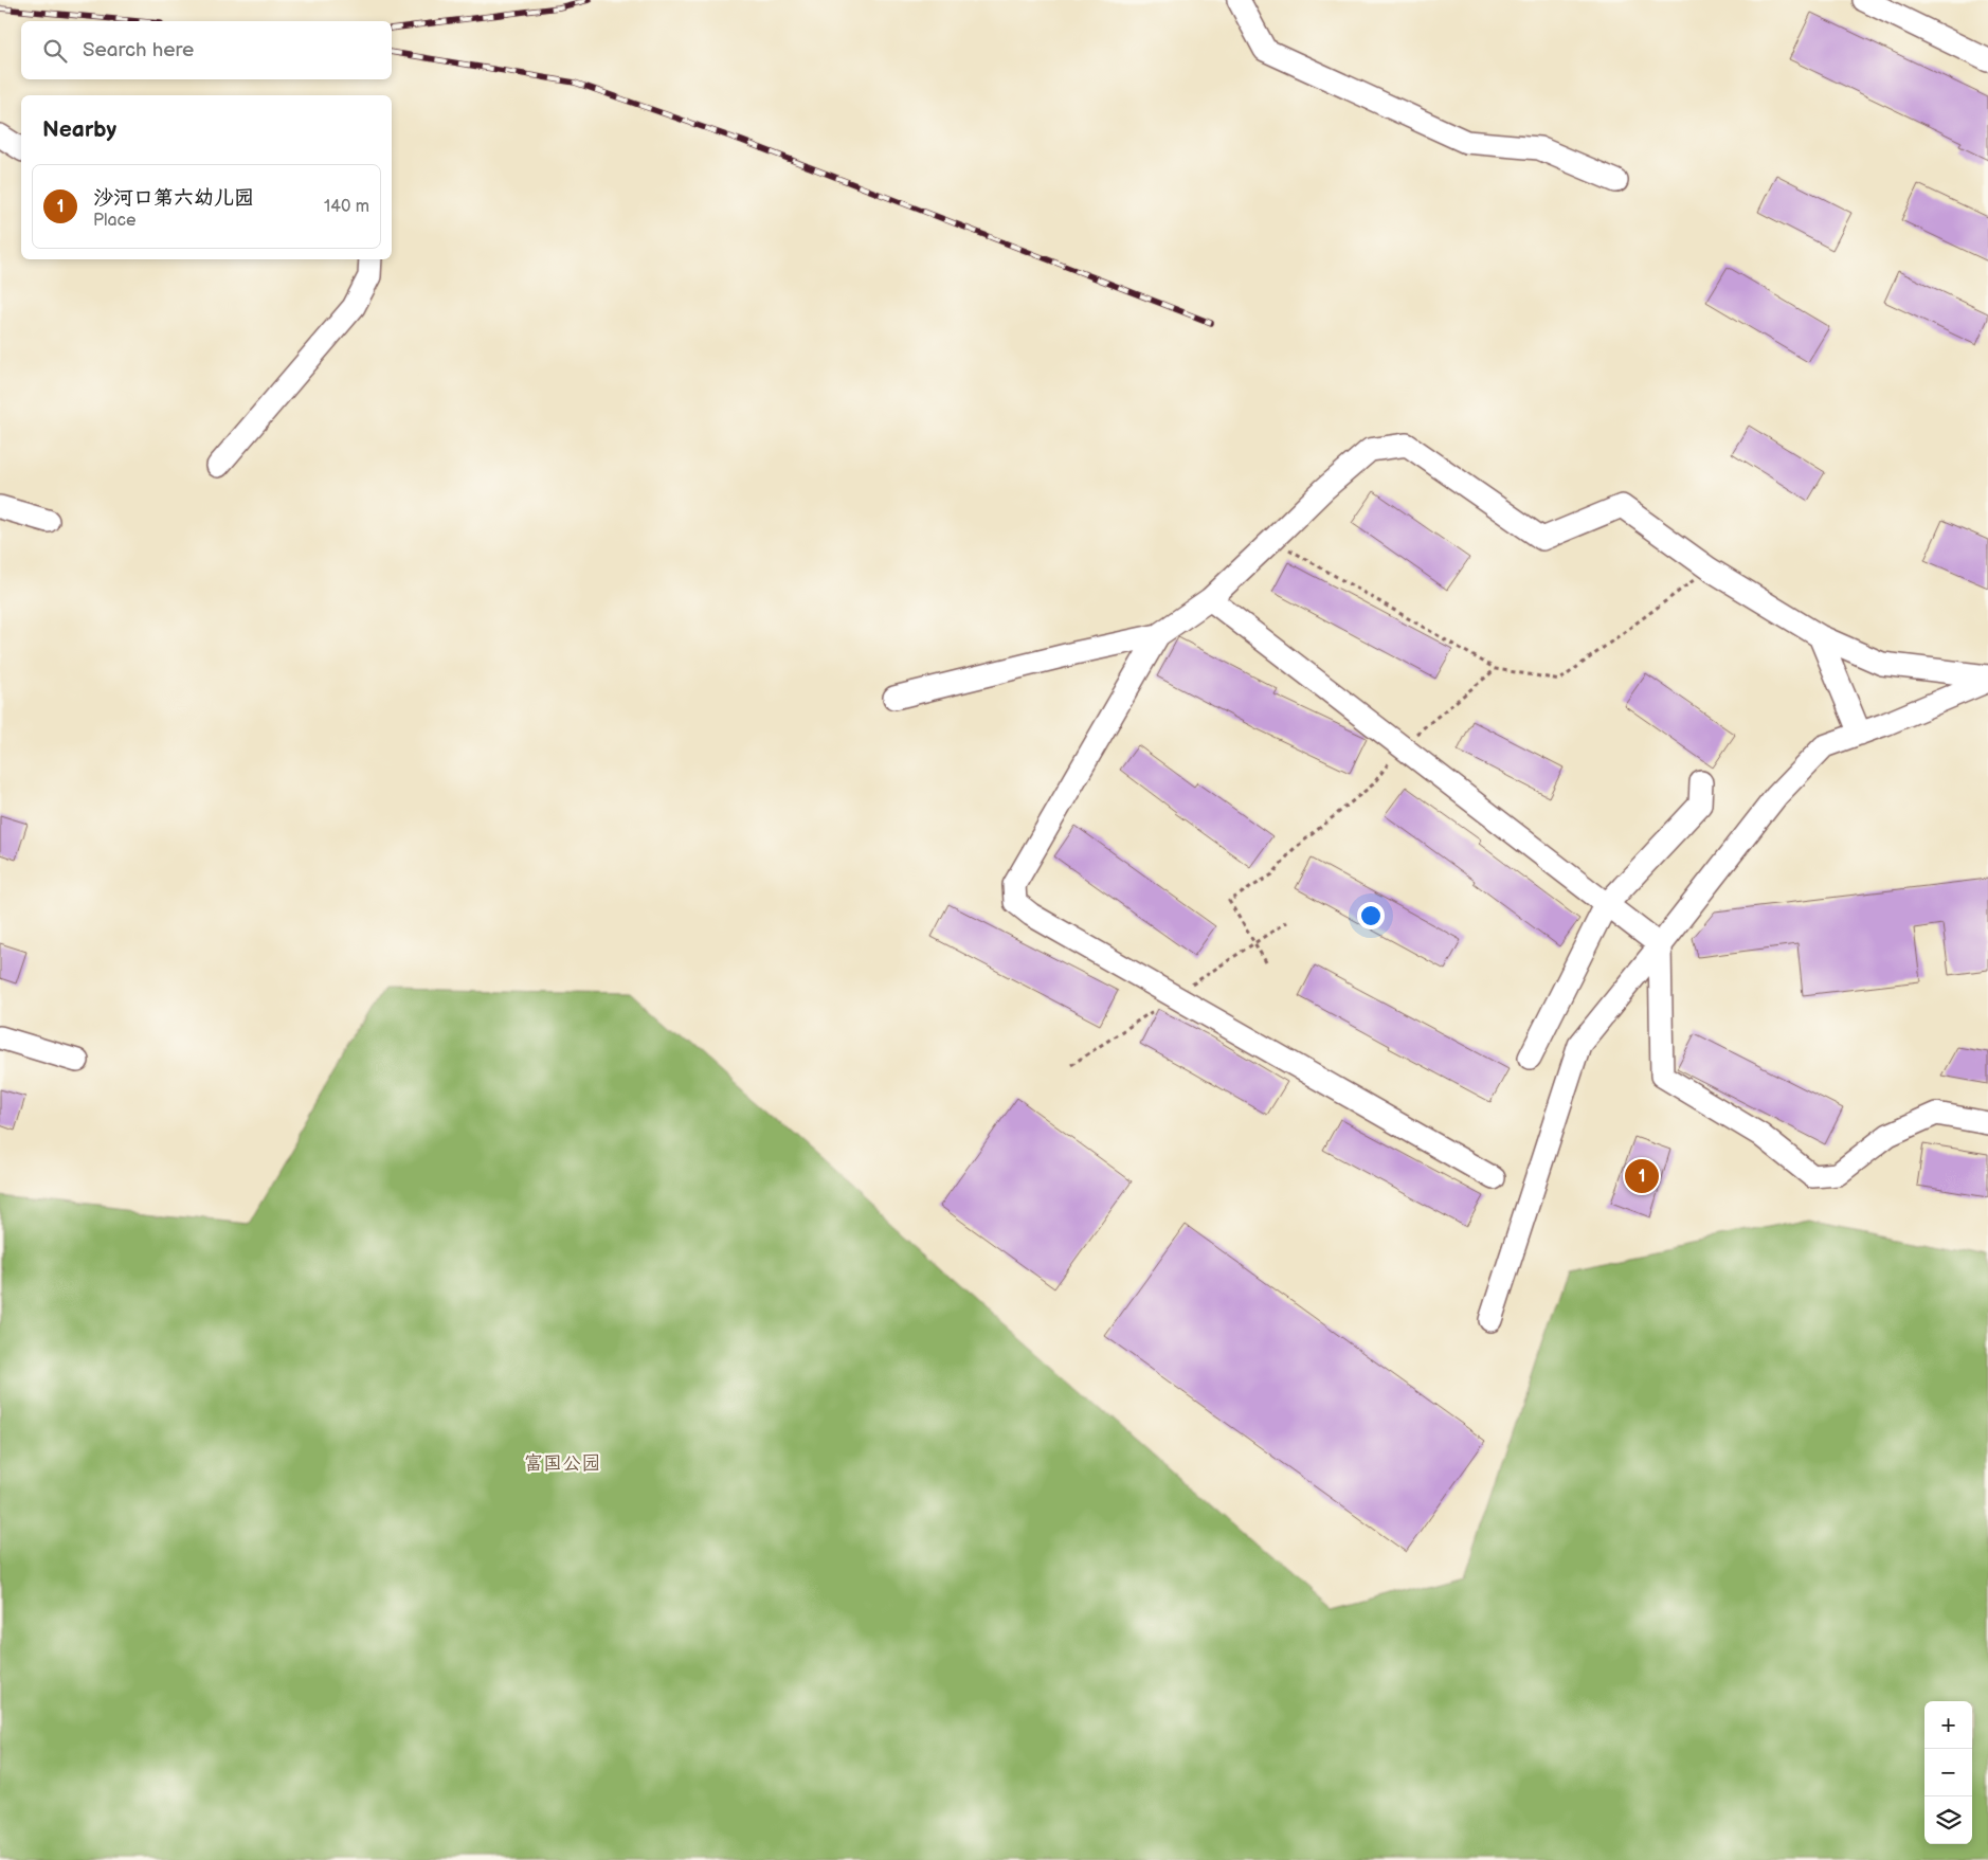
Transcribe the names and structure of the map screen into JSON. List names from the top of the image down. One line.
{"parks":["富国公园"],"page":{"search":"Search here","heading":"Nearby","list":[{"mark":"1","name":"沙河口第六幼儿园","note":"Place","value":"140 m"}],"pins":"1","map_buttons":["+","−"]}}
